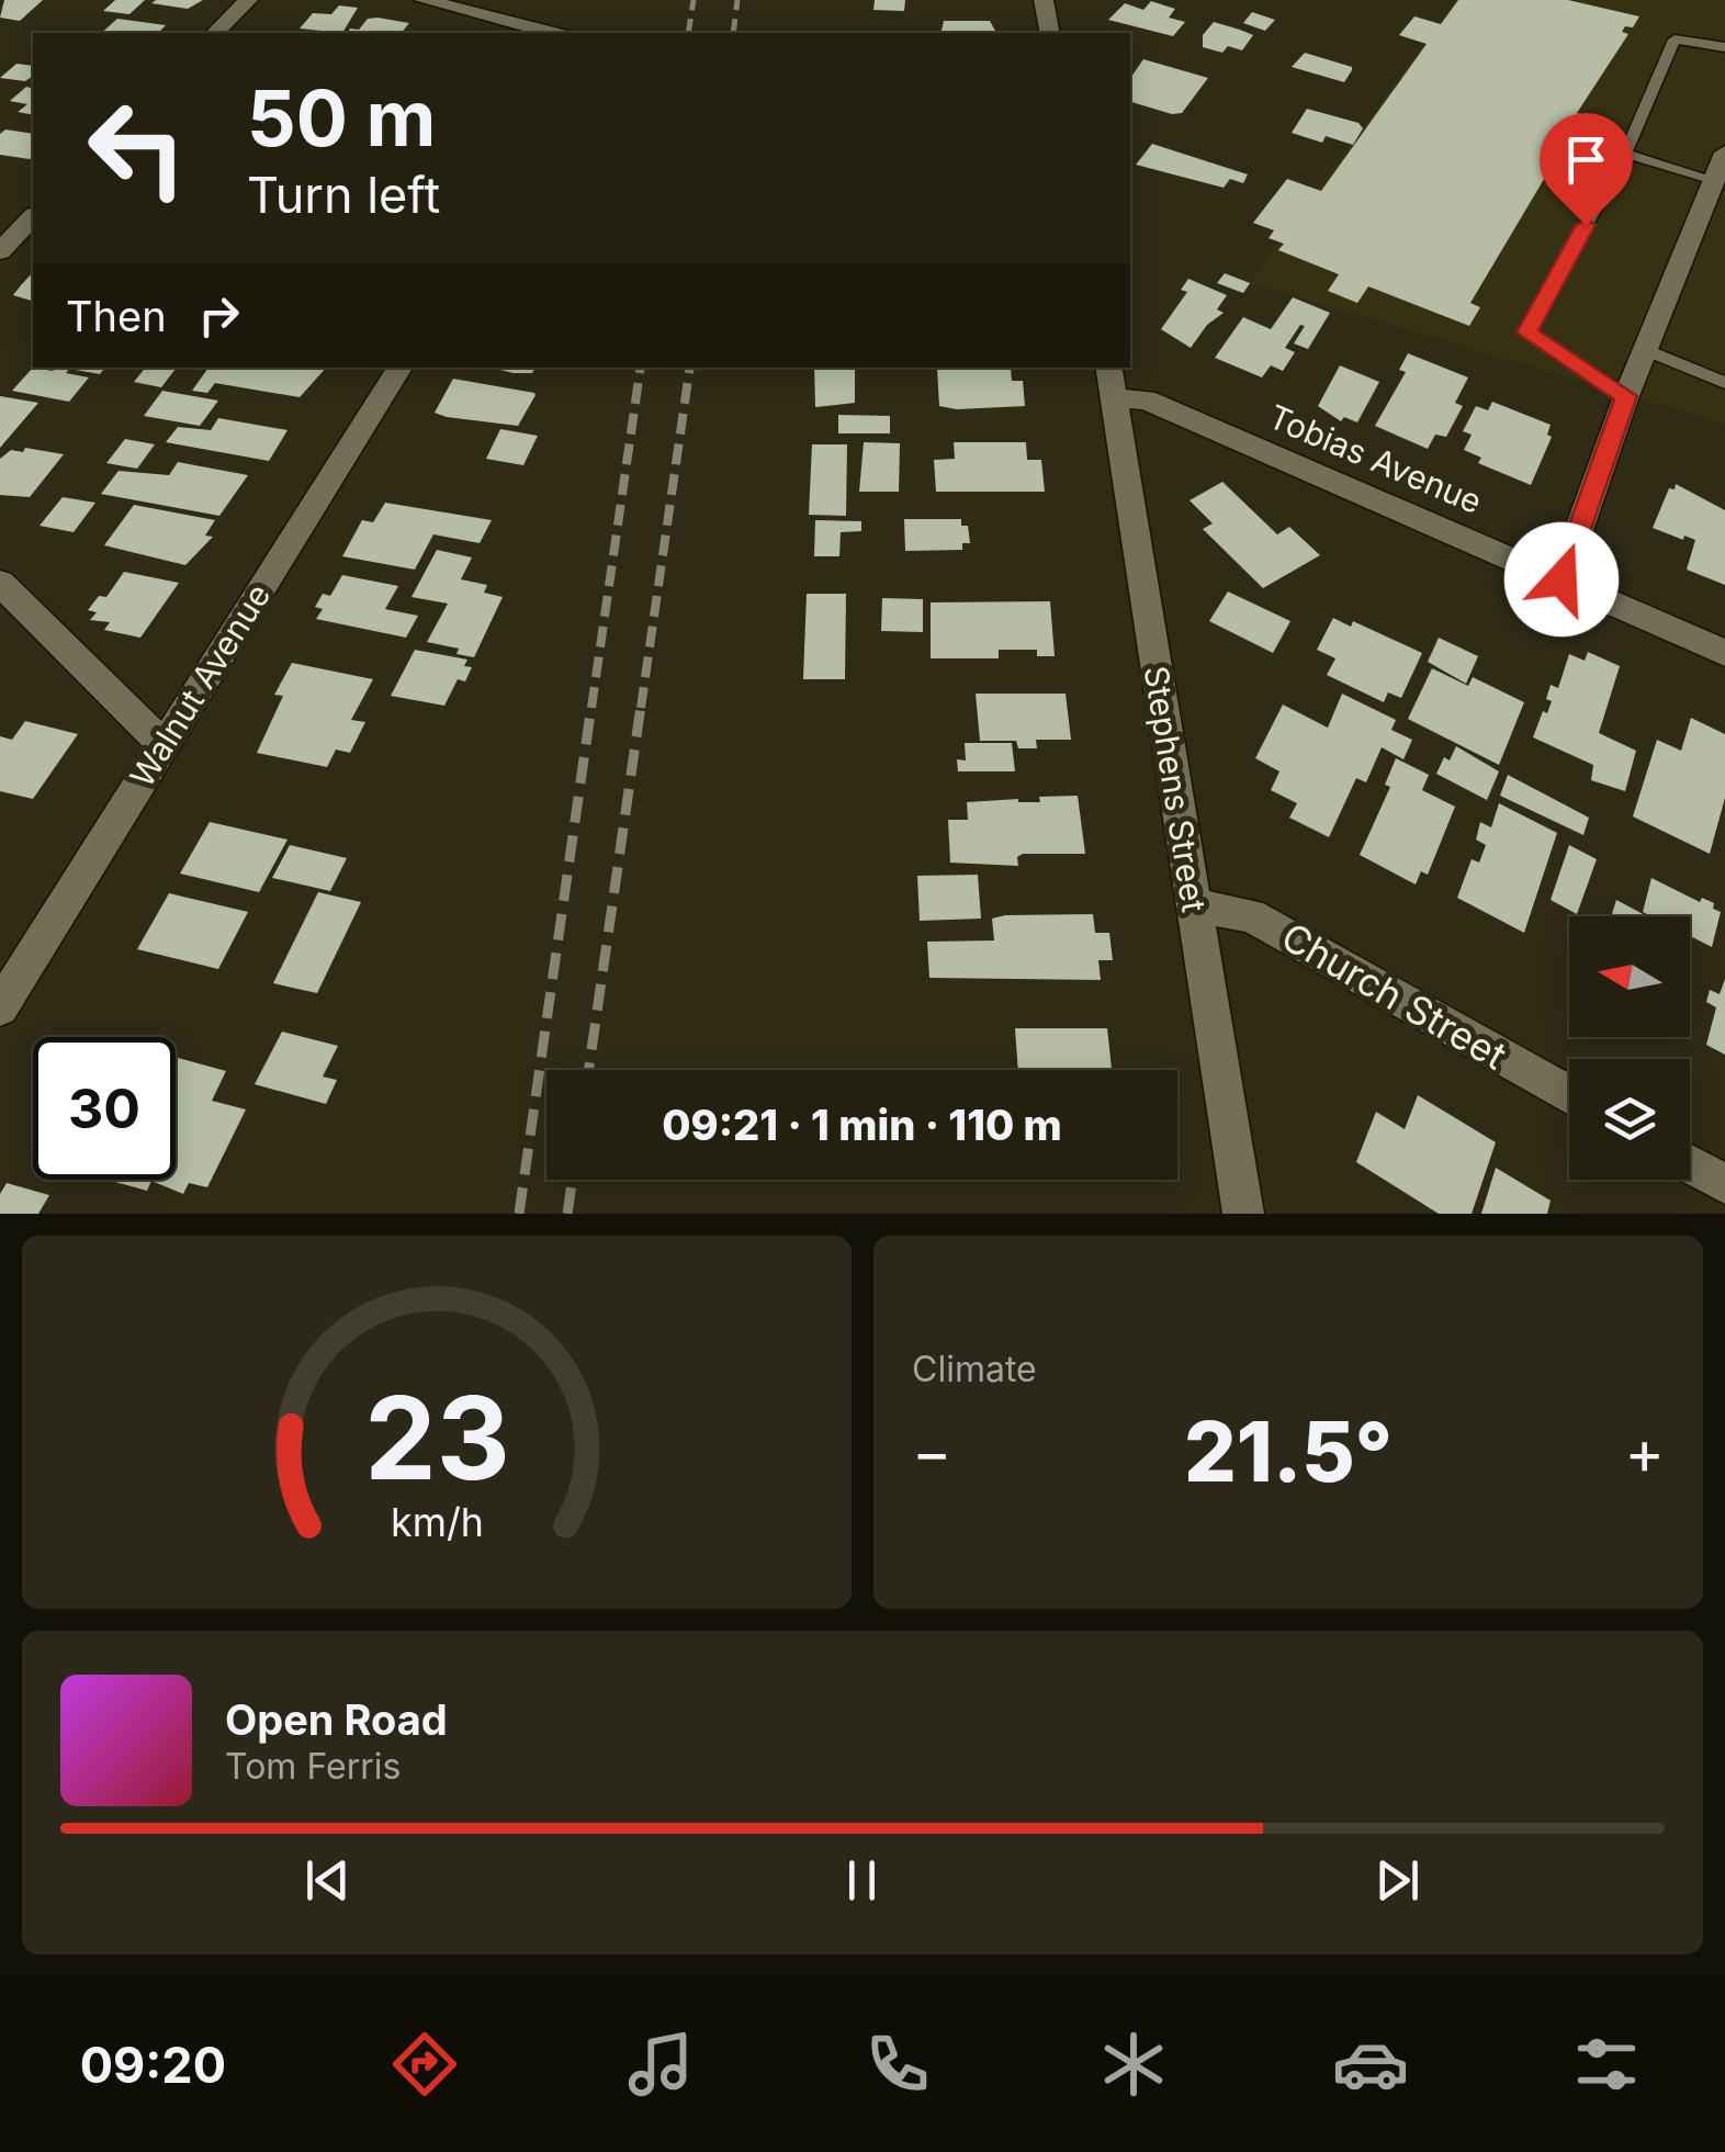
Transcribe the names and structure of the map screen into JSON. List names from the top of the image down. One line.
{"streets":{"street":["Tobias Avenue","Walnut Avenue","Stephens Street","Church Street"]},"crossings":[["Tobias Avenue","Stephens Street"],["Stephens Street","Church Street"]],"north":"left","page":{"turn":["50 m","Turn left"],"then":"Then","limit":"30","trip":"09:21 · 1 min · 110 m","tile":"Climate","heat":["−","21.5°","+"],"song":["Open Road","Tom Ferris"],"tabs":"09:20","gauge":["23","km/h"]}}
